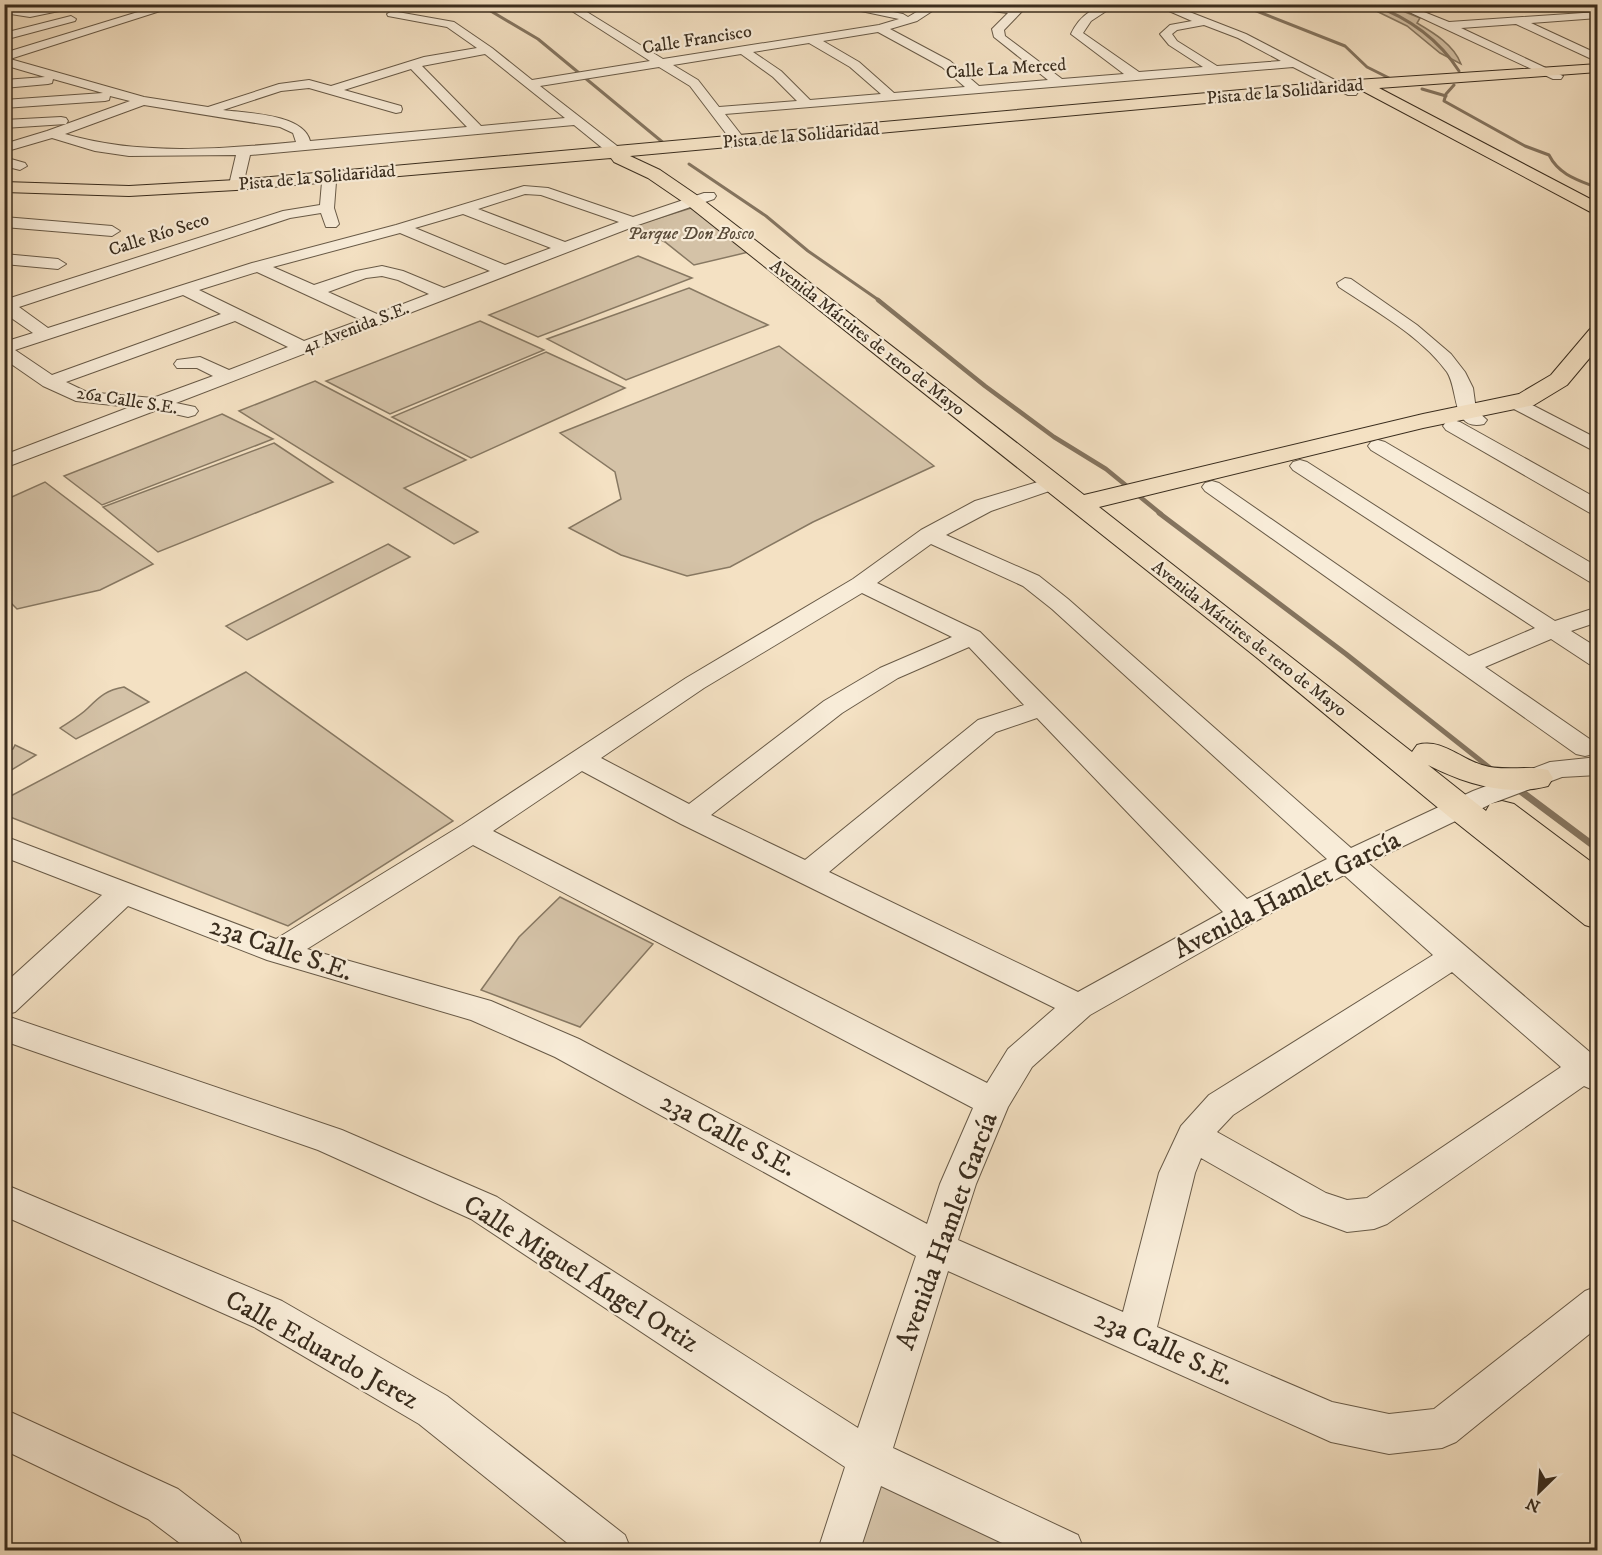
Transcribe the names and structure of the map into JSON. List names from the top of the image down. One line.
{"streets":{"main road":["Pista de la Solidaridad","Avenida Mártires de 1ero de Mayo"],"street":["Calle Francisco","Calle La Merced","Calle Río Seco","41 Avenida S.E.","26a Calle S.E.","Avenida Hamlet García","23a Calle S.E.","Calle Miguel Ángel Ortiz","Calle Eduardo Jerez"]},"crossings":[["Pista de la Solidaridad","Avenida Mártires de 1ero de Mayo"],["41 Avenida S.E.","Avenida Mártires de 1ero de Mayo"],["41 Avenida S.E.","26a Calle S.E."],["Avenida Mártires de 1ero de Mayo","Avenida Hamlet García"],["Avenida Hamlet García","23a Calle S.E."],["Avenida Hamlet García","Calle Miguel Ángel Ortiz"]],"parks":["Parque Don Bosco"],"north":"bottom left"}
